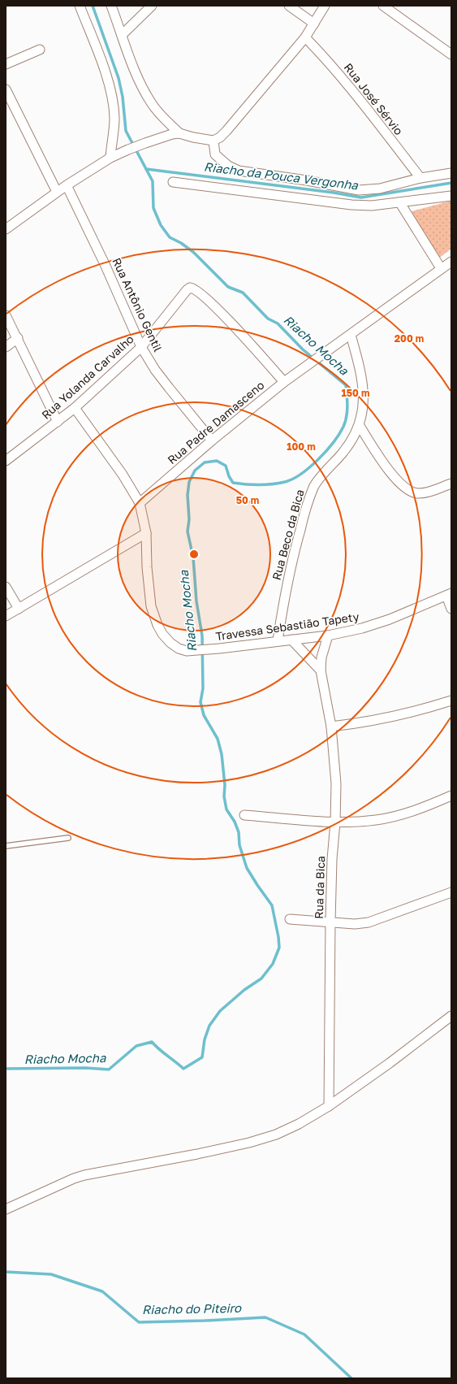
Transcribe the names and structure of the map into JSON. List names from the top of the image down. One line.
{"streets":{"street":["Rua José Sérvio","Rua Antônio Gentil","Rua Yolanda Carvalho","Rua Padre Damasceno","Rua Beco da Bica","Travessa Sebastião Tapety","Rua da Bica"]},"crossings":[["Rua Antônio Gentil","Rua Yolanda Carvalho"],["Rua Antônio Gentil","Rua Padre Damasceno"],["Rua Yolanda Carvalho","Rua Padre Damasceno"],["Rua Padre Damasceno","Rua Beco da Bica"],["Rua Beco da Bica","Travessa Sebastião Tapety"],["Travessa Sebastião Tapety","Rua da Bica"]],"water":["Riacho da Pouca Vergonha","Riacho Mocha","Riacho do Piteiro"],"rings":["200 m","150 m","100 m","50 m"]}
